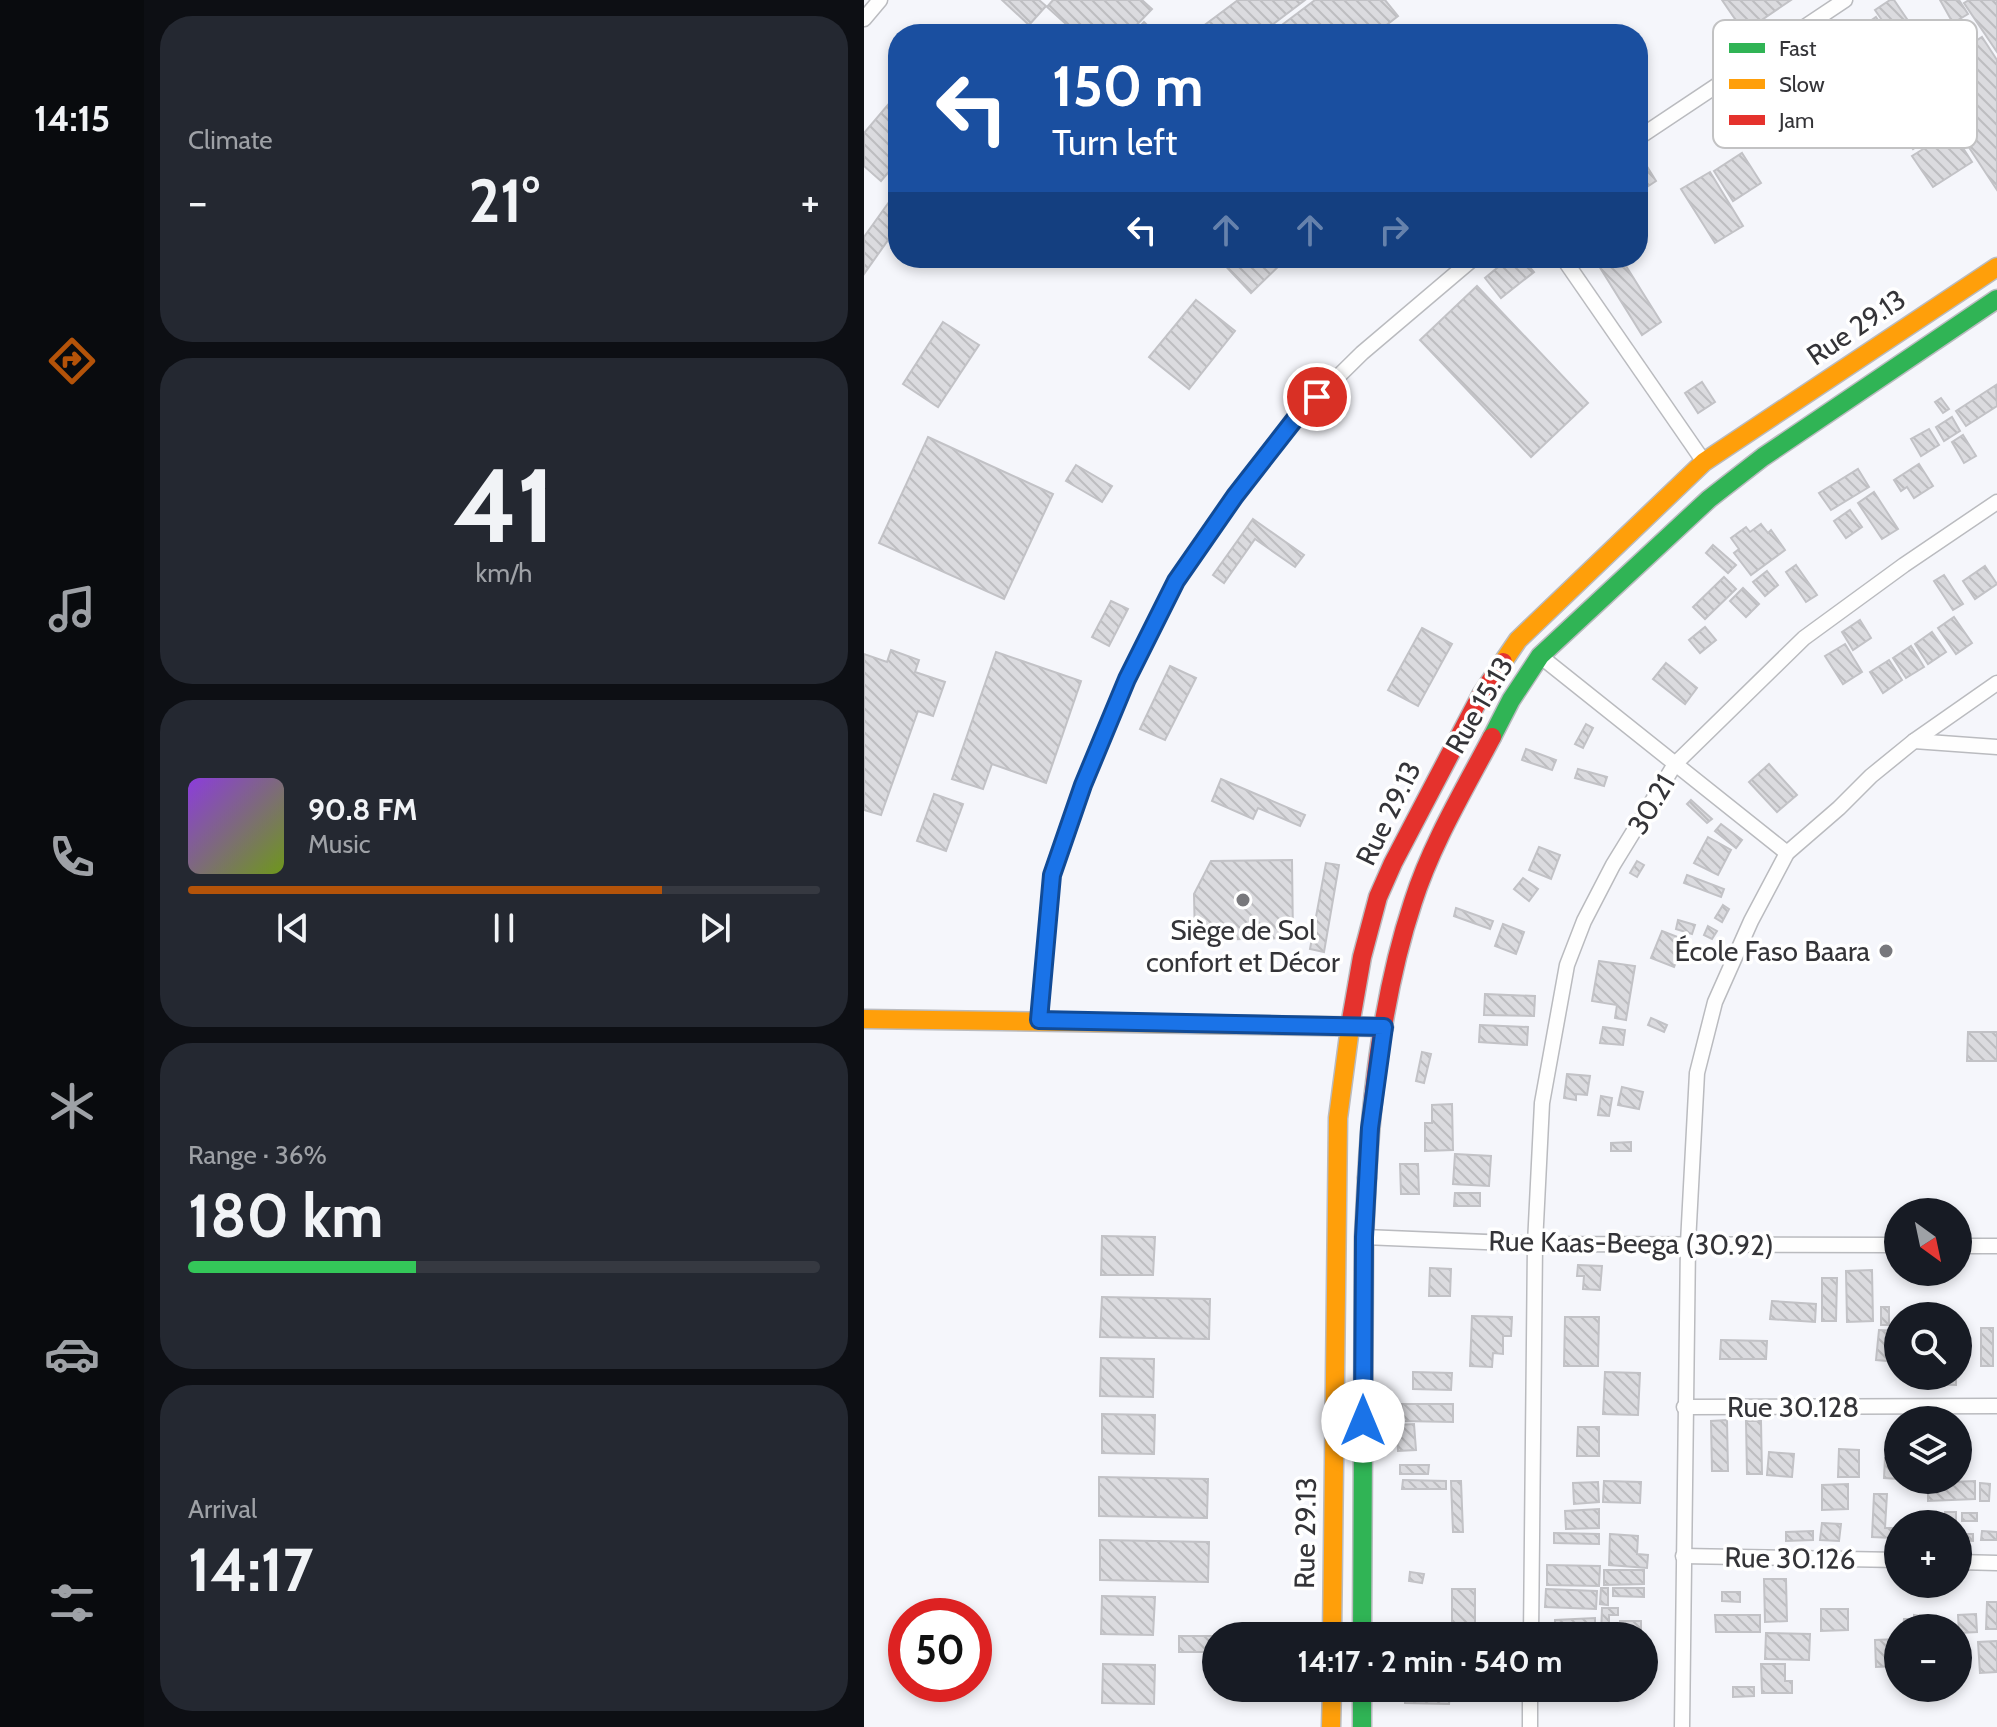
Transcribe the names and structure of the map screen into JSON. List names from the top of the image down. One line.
{"streets":{"main road":["Rue 29.13","Rue 15.13"],"street":["30.21","Rue Kaas-Beega (30.92)","Rue 30.128","Rue 30.126"]},"crossings":[["Rue 15.13","Rue Kaas-Beega (30.92)"],["30.21","Rue Kaas-Beega (30.92)"]],"places":["Siège de Sol confort et Décor","École Faso Baara"],"legend":["Fast","Slow","Jam"],"north":"bottom right","page":{"tabs":"14:15","tile":["Climate",["41","km/h"],["Range · 36%","180 km"],["Arrival","14:17"]],"turn":["150 m","Turn left"],"heat":["−","21°","+"],"song":["90.8 FM","Music"],"map_buttons":["+","−"],"limit":"50","trip":"14:17 · 2 min · 540 m"}}
